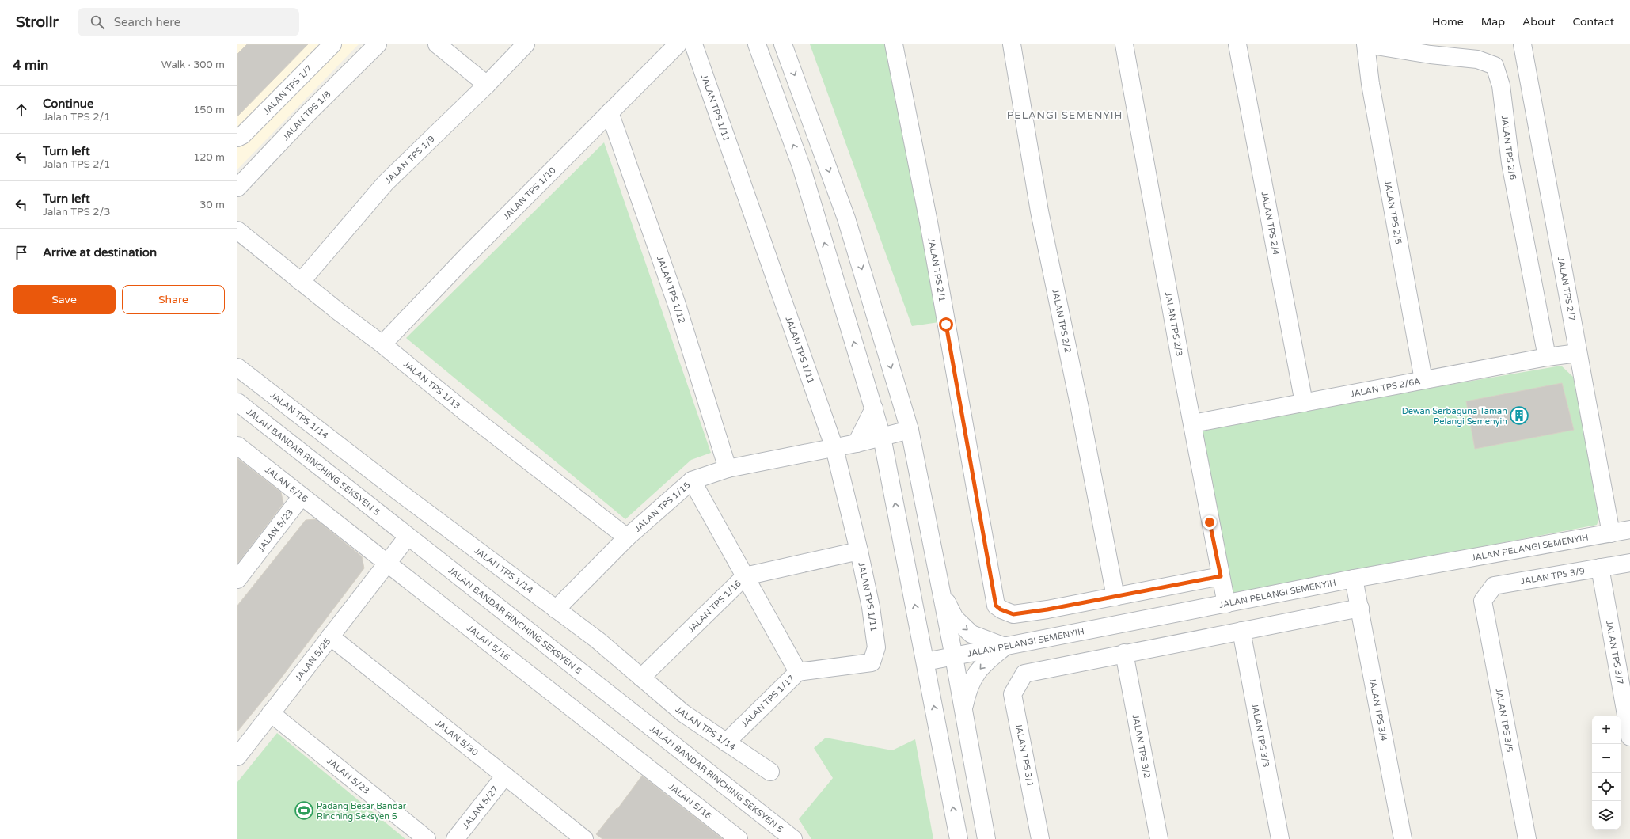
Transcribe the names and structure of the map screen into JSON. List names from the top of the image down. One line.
{"streets":{"street":["JALAN TPS 1/7","JALAN TPS 1/11","JALAN TPS 1/8","JALAN TPS 2/6","JALAN TPS 1/9","JALAN TPS 1/10","JALAN TPS 2/5","JALAN TPS 2/4","JALAN TPS 2/1","JALAN TPS 2/7","JALAN TPS 1/12","JALAN TPS 2/2","JALAN TPS 2/3","JALAN TPS 1/13","JALAN TPS 2/6A","JALAN TPS 1/14","JALAN BANDAR RINCHING SEKSYEN 5","JALAN 5/16","JALAN TPS 1/15","JALAN 5/23","JALAN PELANGI SEMENYIH","JALAN TPS 3/9","JALAN TPS 1/16","JALAN TPS 3/7","JALAN 5/25","JALAN TPS 1/17","JALAN TPS 3/4","JALAN TPS 3/5","JALAN TPS 3/3","JALAN 5/30","JALAN TPS 3/2","JALAN TPS 3/1","JALAN 5/27"]},"crossings":[["JALAN TPS 1/11","JALAN TPS 1/15"],["JALAN TPS 1/11","JALAN TPS 1/16"],["JALAN TPS 1/11","JALAN TPS 1/17"],["JALAN TPS 2/6","JALAN TPS 2/5"],["JALAN TPS 2/6","JALAN TPS 2/6A"],["JALAN TPS 1/9","JALAN TPS 1/13"],["JALAN TPS 1/10","JALAN TPS 1/12"],["JALAN TPS 1/10","JALAN TPS 1/13"],["JALAN TPS 2/5","JALAN TPS 2/6A"],["JALAN TPS 2/4","JALAN TPS 2/6A"],["JALAN TPS 2/1","JALAN TPS 2/2"],["JALAN TPS 2/1","JALAN TPS 2/3"],["JALAN TPS 2/7","JALAN TPS 2/6A"],["JALAN TPS 2/7","JALAN PELANGI SEMENYIH"],["JALAN TPS 1/12","JALAN TPS 1/15"],["JALAN TPS 2/3","JALAN TPS 2/6A"],["JALAN TPS 2/3","JALAN PELANGI SEMENYIH"],["JALAN TPS 1/13","JALAN TPS 1/15"],["JALAN TPS 1/14","JALAN TPS 1/15"],["JALAN TPS 1/14","JALAN TPS 1/16"],["JALAN TPS 1/14","JALAN TPS 1/17"],["JALAN BANDAR RINCHING SEKSYEN 5","JALAN 5/25"],["JALAN 5/16","JALAN 5/23"],["JALAN 5/16","JALAN 5/25"],["JALAN 5/23","JALAN 5/25"],["JALAN PELANGI SEMENYIH","JALAN TPS 3/4"],["JALAN TPS 3/9","JALAN TPS 3/7"],["JALAN TPS 3/9","JALAN TPS 3/5"],["JALAN 5/25","JALAN 5/30"],["JALAN 5/30","JALAN 5/27"],["JALAN TPS 3/2","JALAN TPS 3/1"]],"districts":["PELANGI SEMENYIH"],"places":{"building":["Dewan Serbaguna Taman Pelangi Semenyih"],"sports":["Padang Besar Bandar Rinching Seksyen 5"]},"page":{"header":"Strollr","search":"Search here","nav":["Home","Map","About","Contact"],"heading":["4 min","Walk · 300 m"],"list":[["Continue","Jalan TPS 2/1","150 m"],["Turn left","Jalan TPS 2/1","120 m"],["Turn left","Jalan TPS 2/3","30 m"],"Arrive at destination"],"buttons":["Save","Share"],"map_buttons":["+","−"]}}
